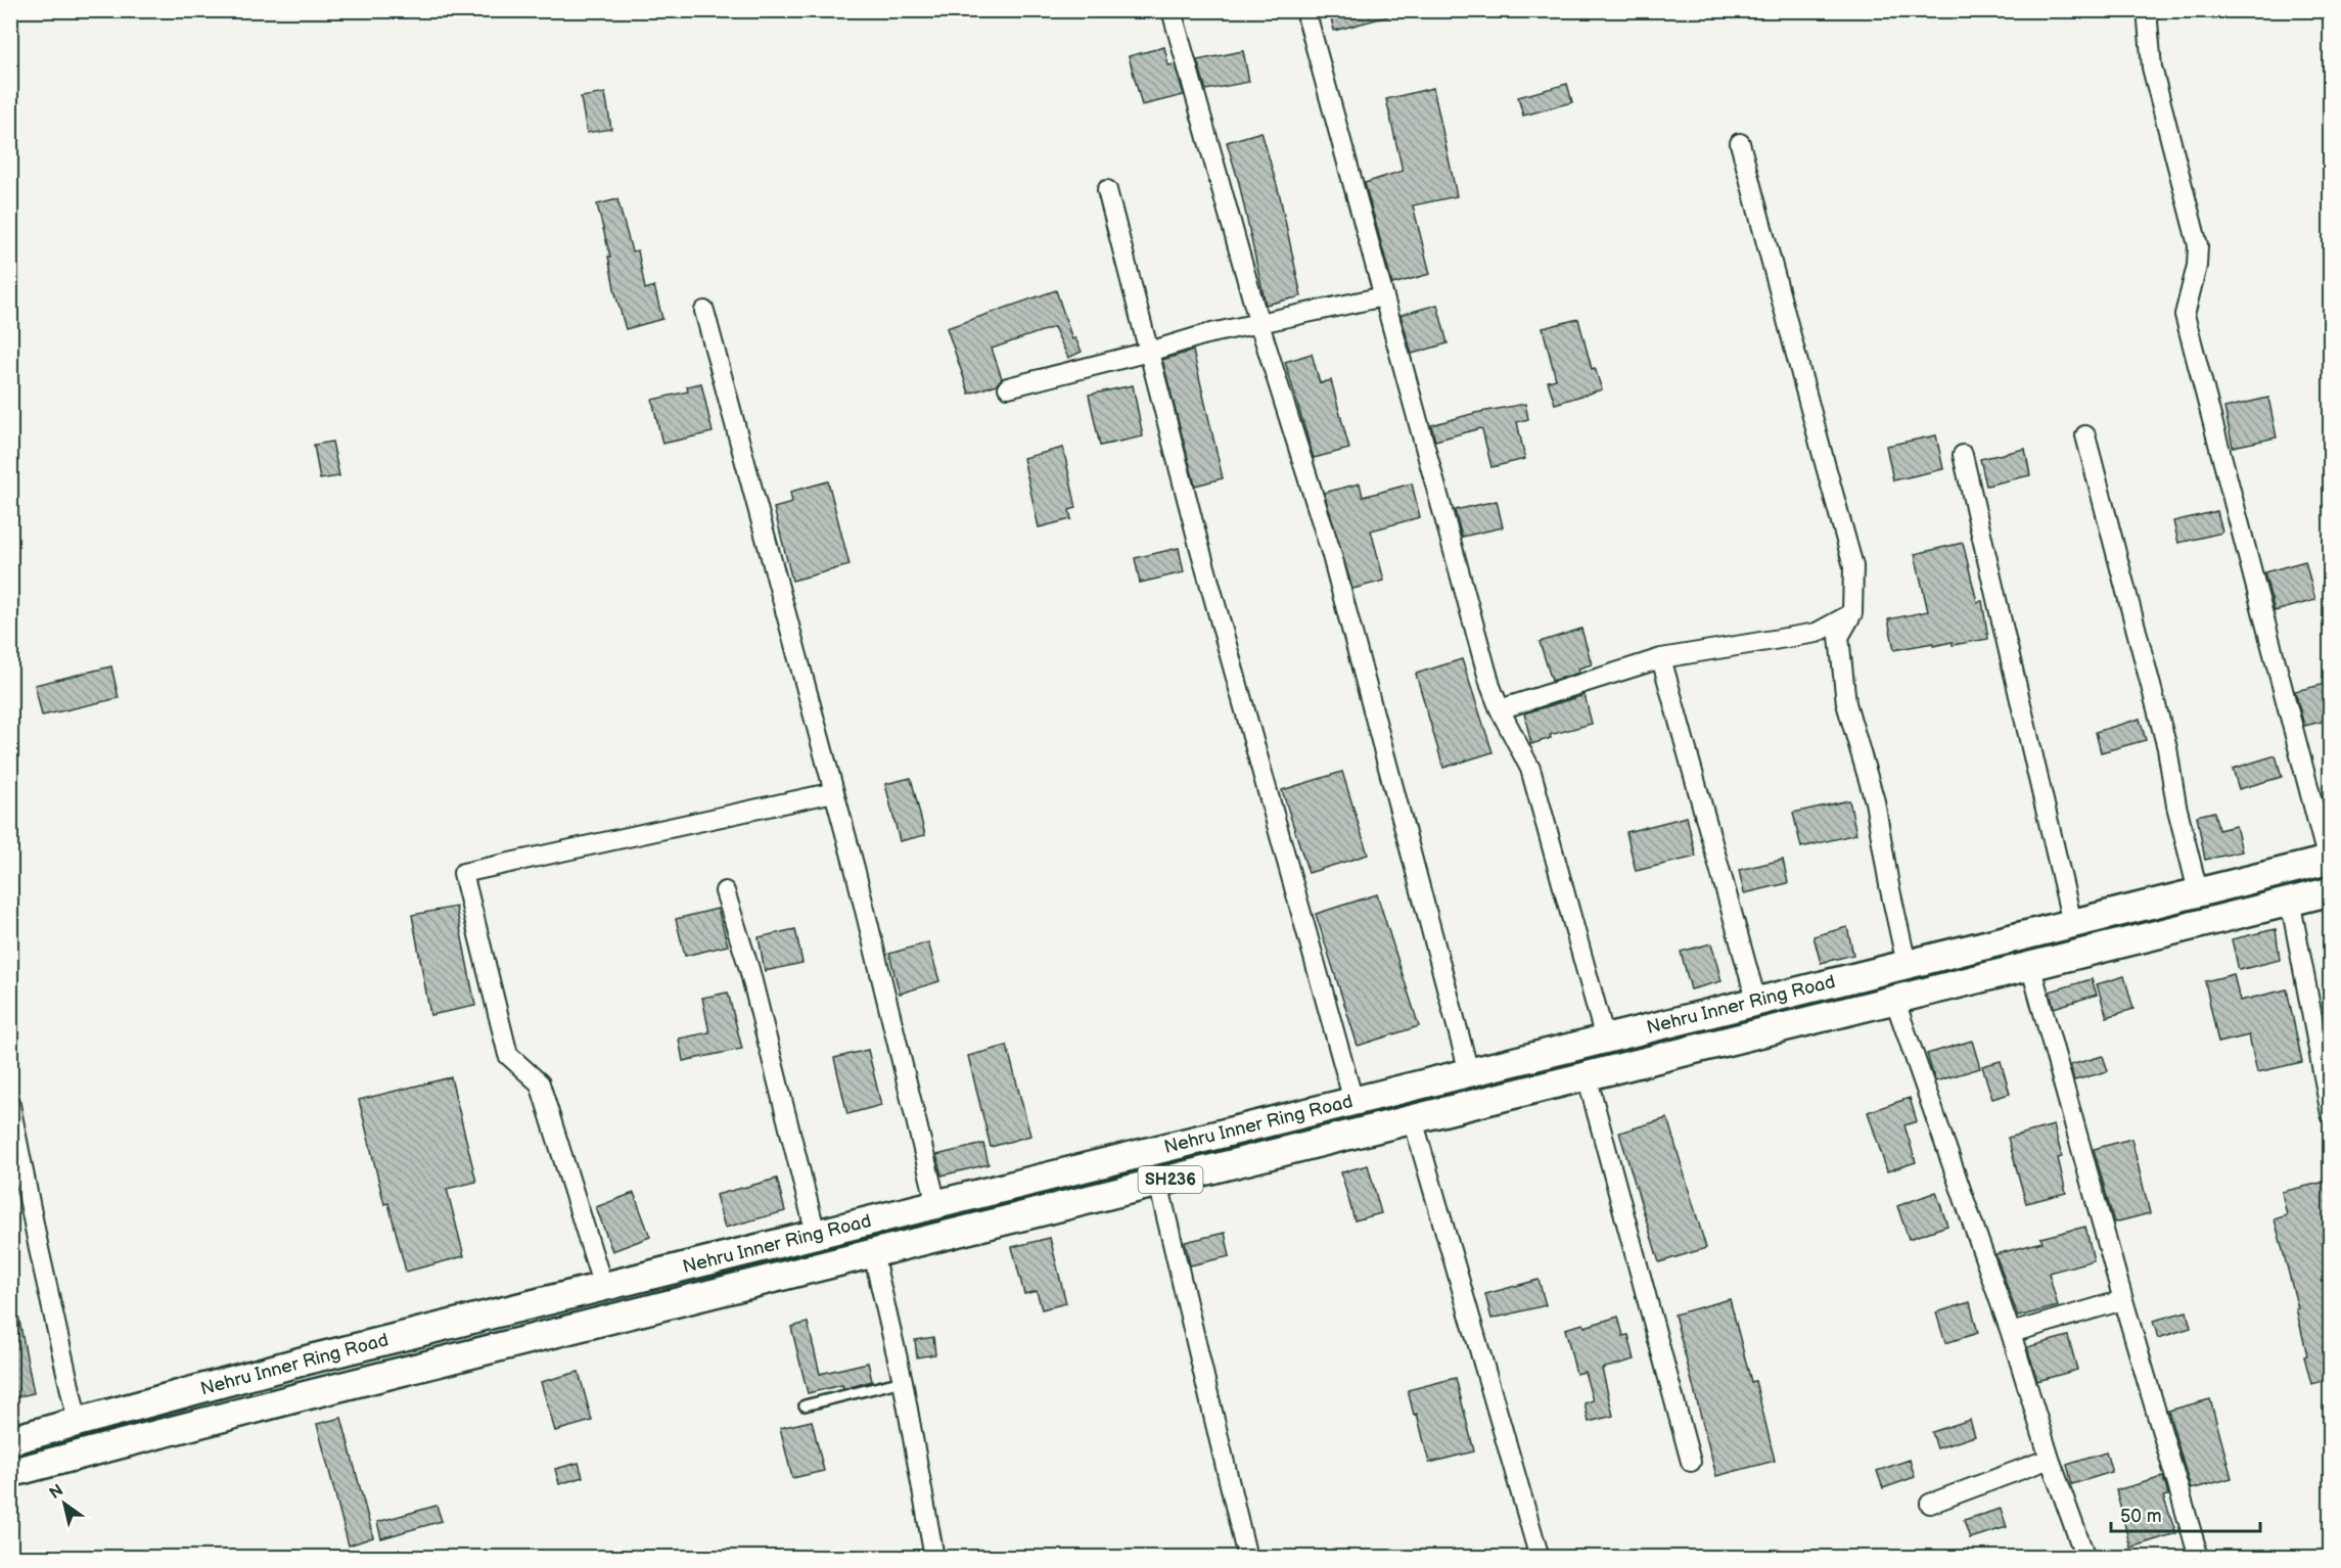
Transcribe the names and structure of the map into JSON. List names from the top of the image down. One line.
{"streets":{"main road":["Nehru Inner Ring Road","SH236"]},"scale_bar":"50 m","north":"top left"}
